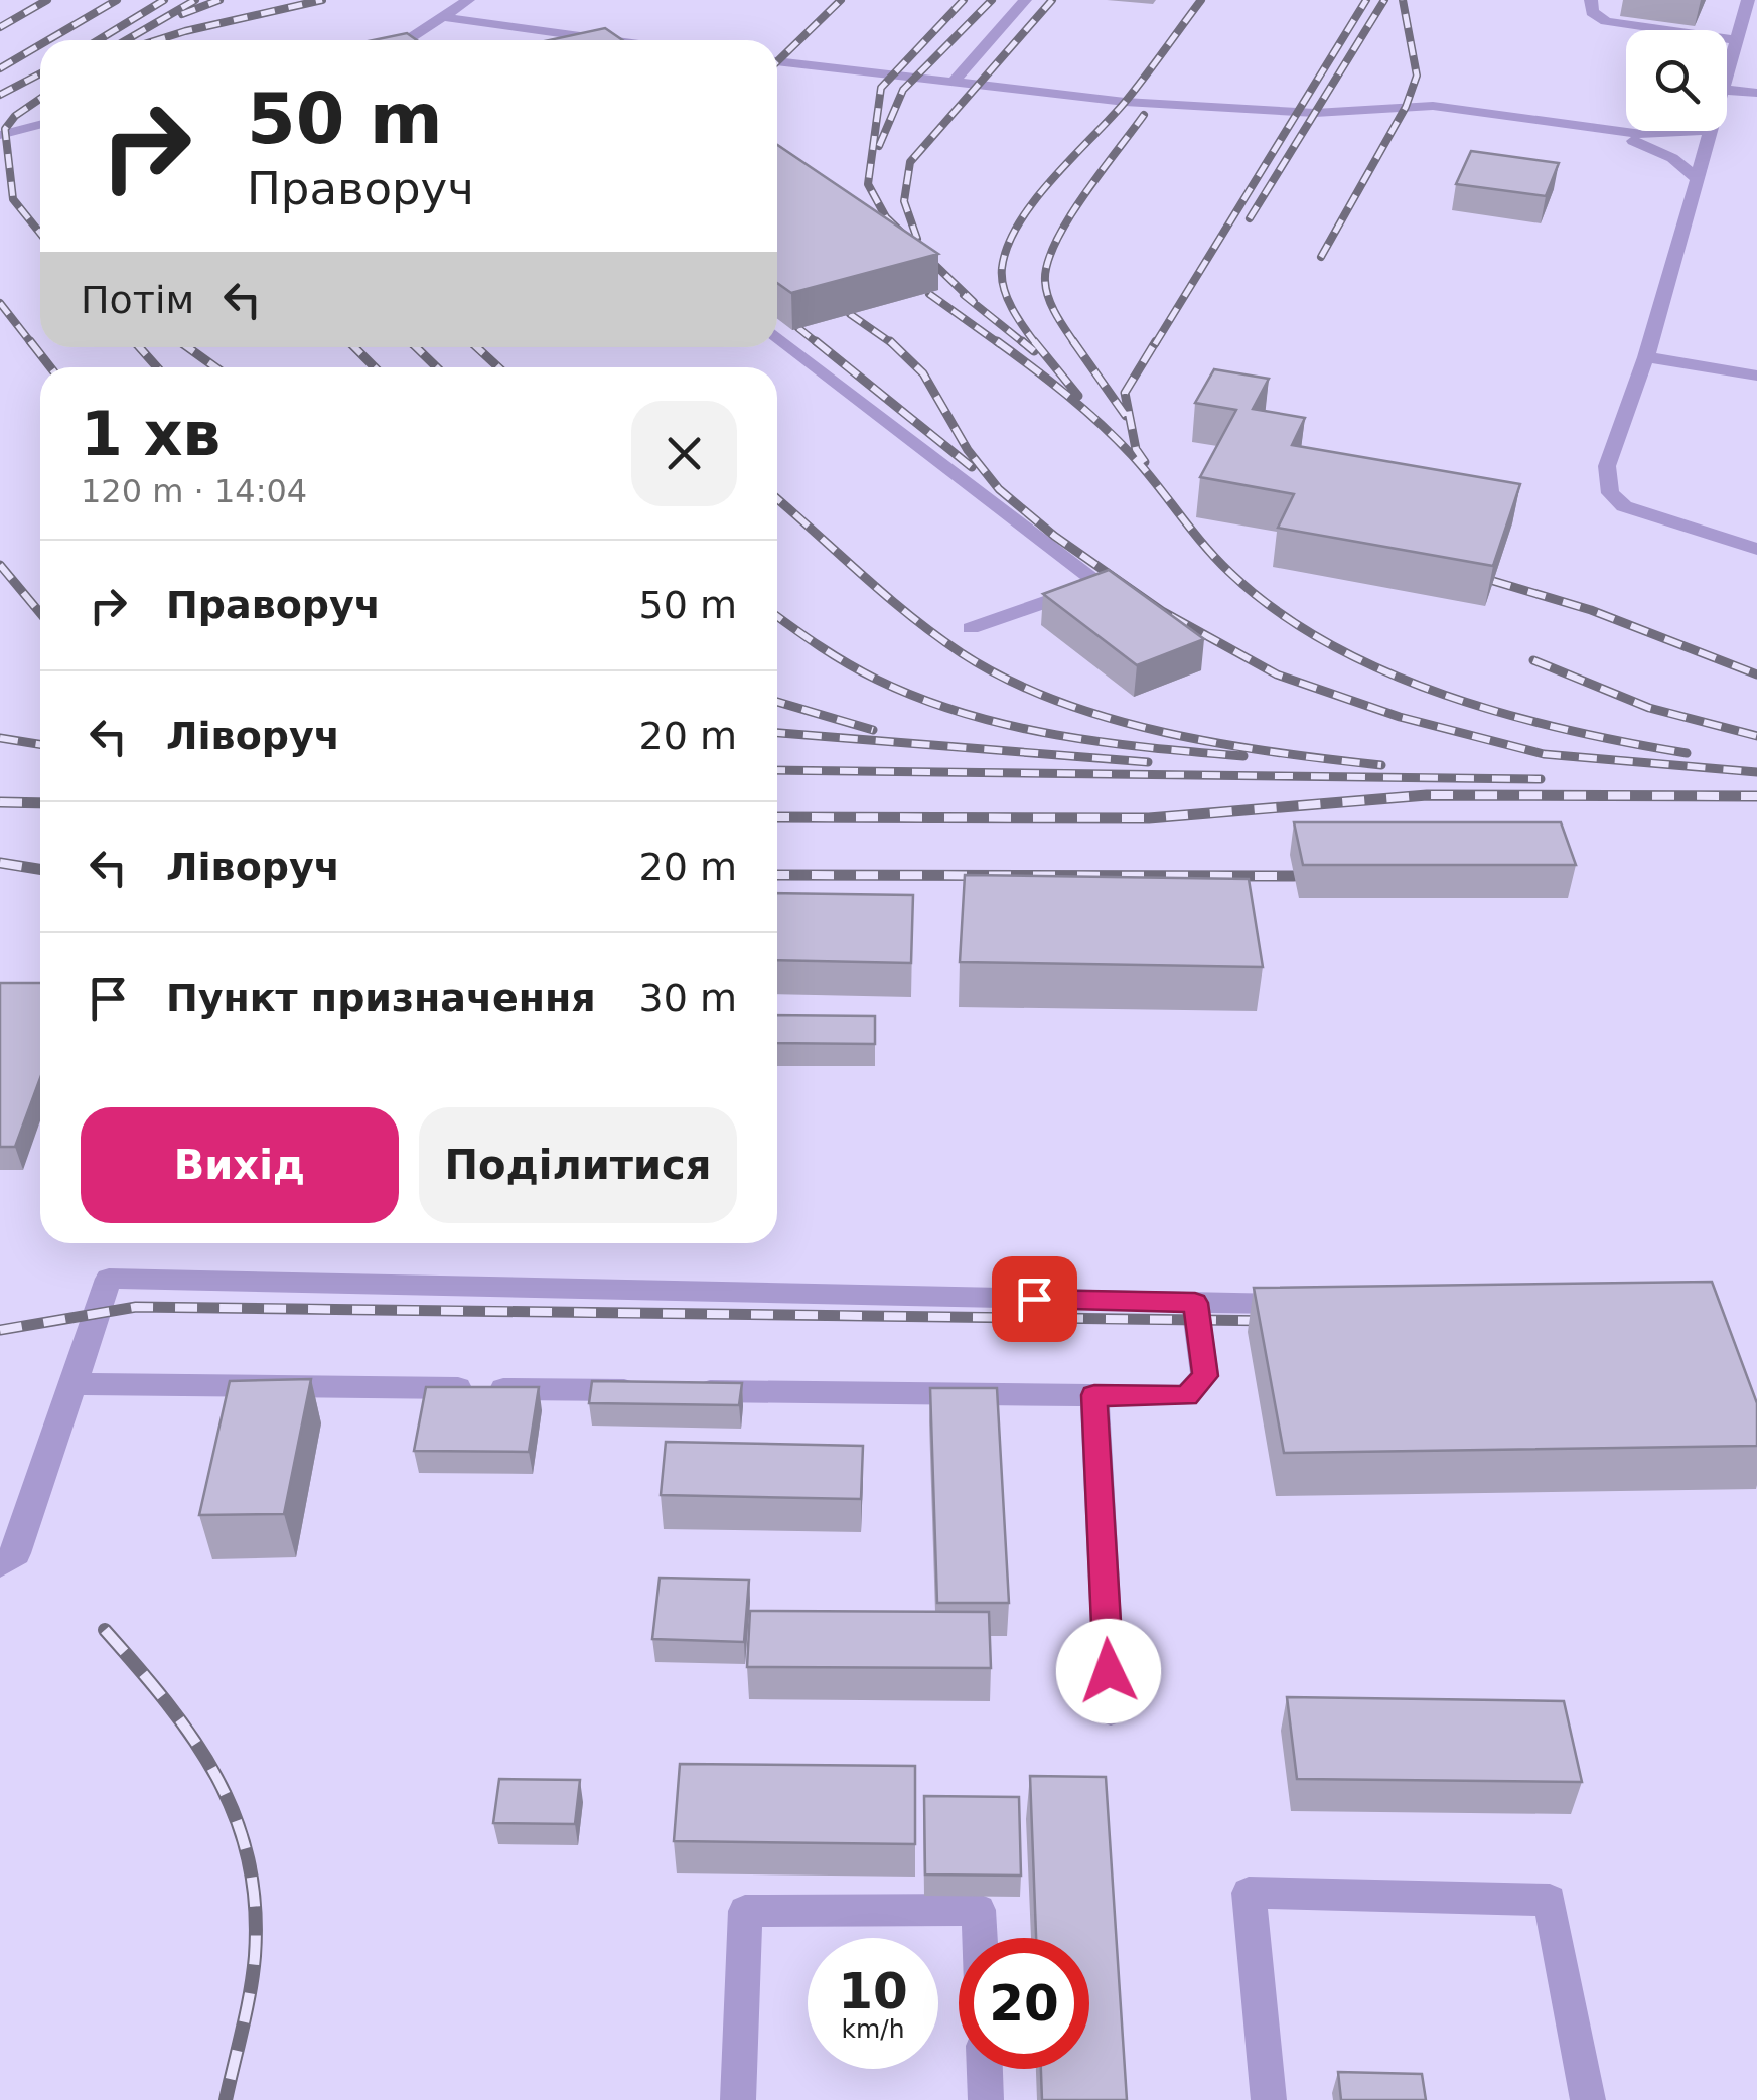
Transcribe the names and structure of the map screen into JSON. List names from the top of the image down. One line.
{"page":{"turn":["50 m","Праворуч"],"then":"Потім","heading":["1 хв","120 m · 14:04"],"list":[{"name":"Праворуч","value":"50 m"},{"name":"Ліворуч","value":"20 m"},{"name":"Ліворуч","value":"20 m"},{"name":"Пункт призначення","value":"30 m"}],"buttons":["Вихід","Поділитися"],"speed":"10 km/h","limit":"20"}}
